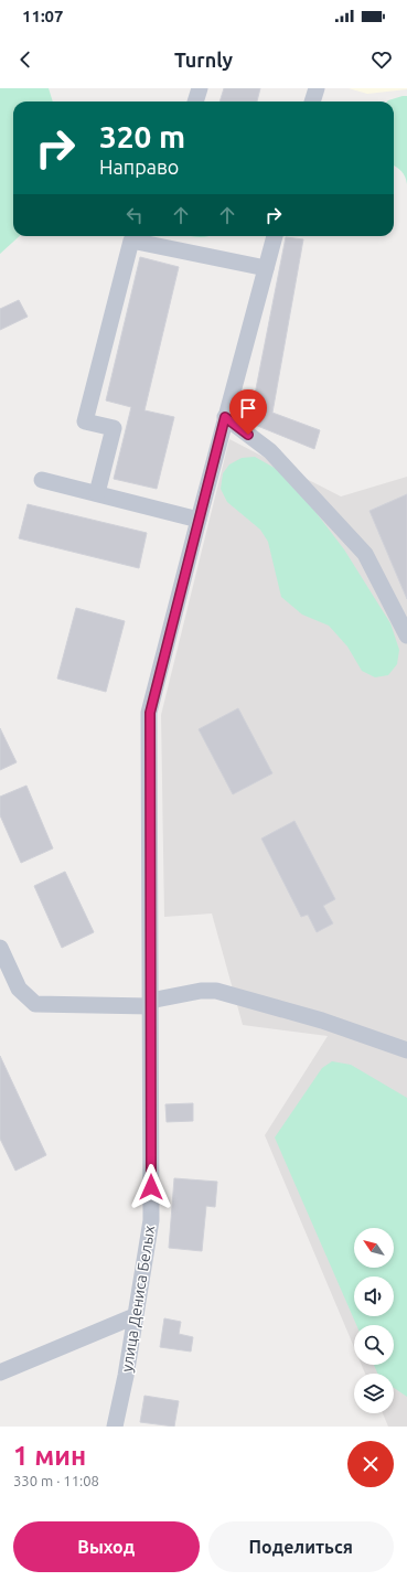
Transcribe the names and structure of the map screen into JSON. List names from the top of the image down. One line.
{"streets":{"street":["улица Дениса Белых"]},"north":"top left","page":{"status":"11:07","header":"Turnly","turn":["320 m","Направо"],"heading":["1 мин","330 m · 11:08"],"buttons":["Выход","Поделиться"]}}
